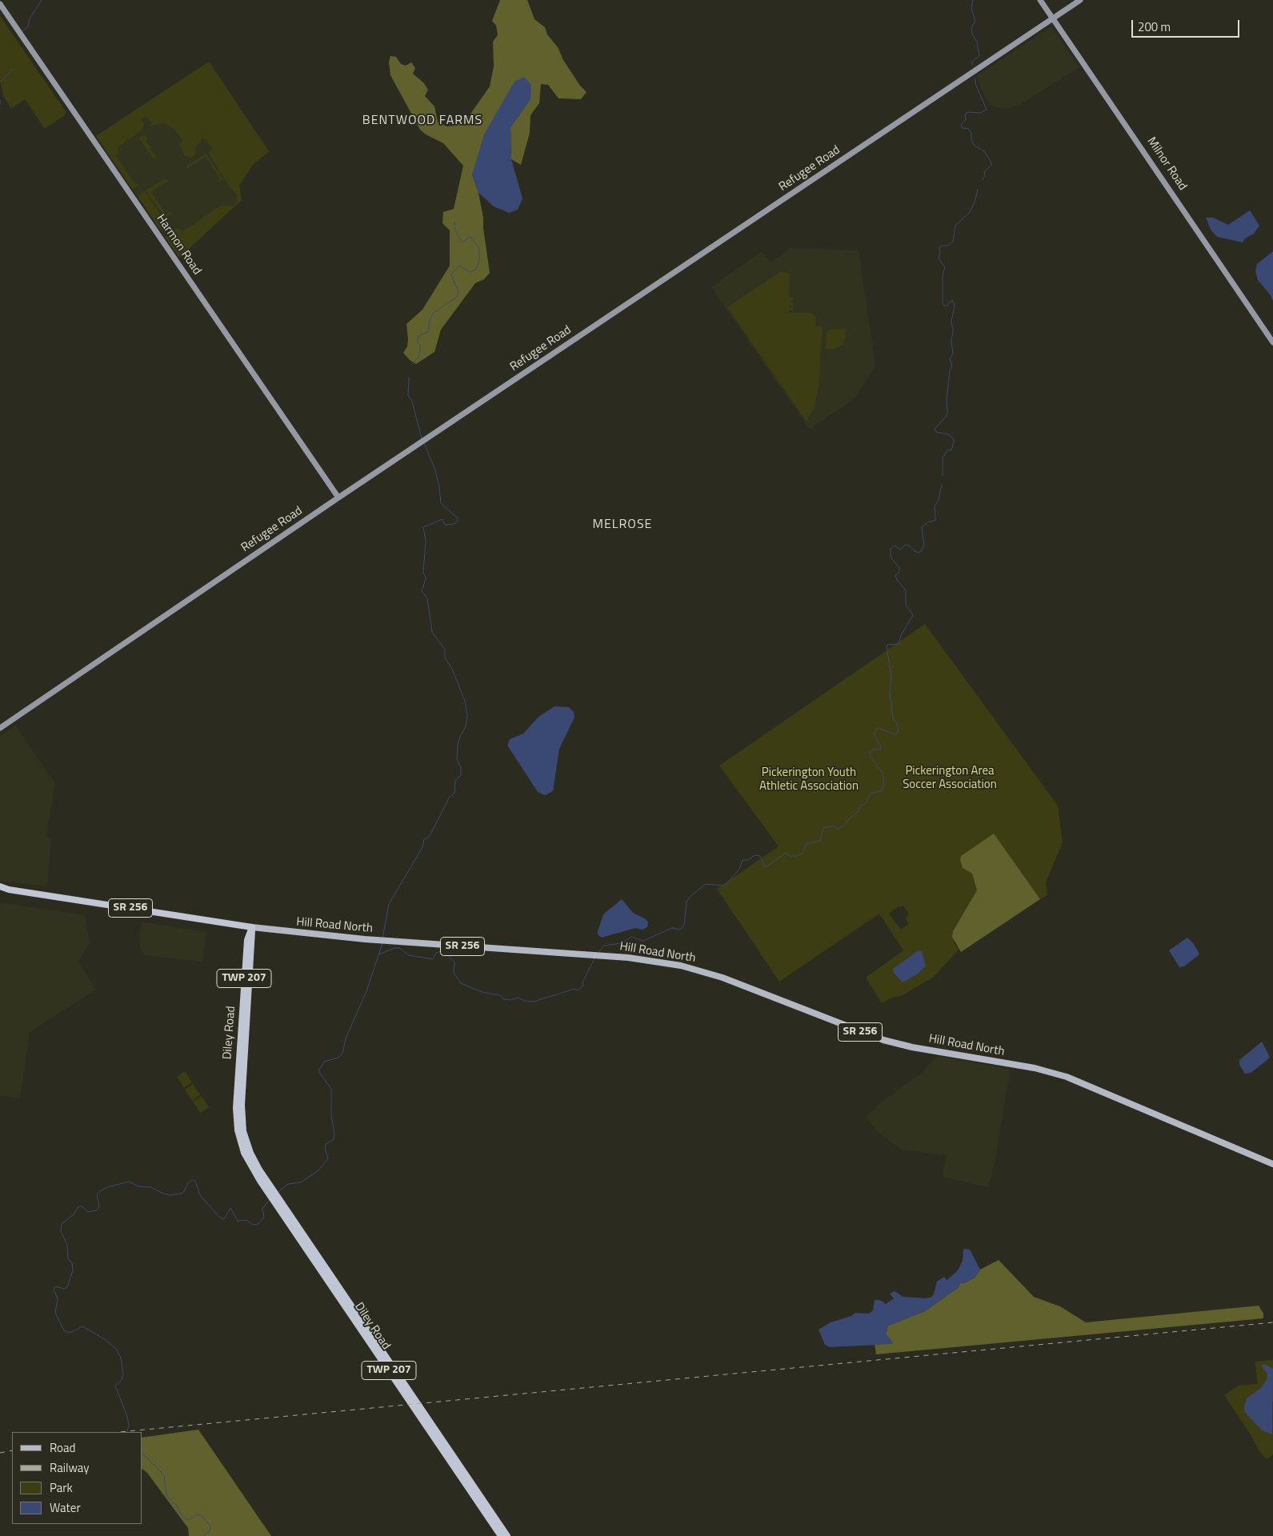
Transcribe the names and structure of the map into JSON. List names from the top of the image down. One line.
{"streets":{"highway":["SR 256","Hill Road North","TWP 207","Diley Road"],"main road":["Milnor Road","Refugee Road","Harmon Road"]},"crossings":[["Milnor Road","Refugee Road"],["Refugee Road","Harmon Road"],["Hill Road North","Diley Road"]],"districts":["BENTWOOD FARMS","MELROSE"],"parks":["Pickerington Area Soccer Association","Pickerington Youth Athletic Association"],"legend":["Road","Railway","Park","Water"],"scale_bar":"200 m"}
